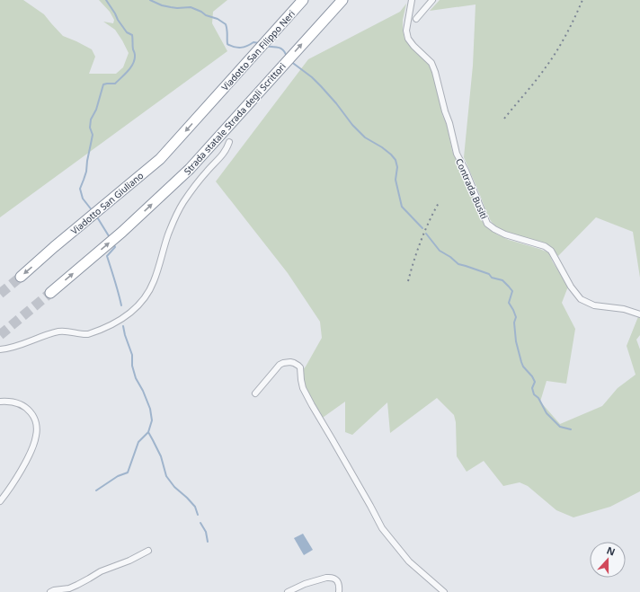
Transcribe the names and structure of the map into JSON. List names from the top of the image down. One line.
{"streets":{"highway":["Viadotto San Filippo Neri","Strada statale Strada degli Scrittori","Viadotto San Giuliano"],"street":["Contrada Busiti"]},"crossings":[["Viadotto San Filippo Neri","Viadotto San Giuliano"]],"one_way":["Viadotto San Filippo Neri","Strada statale Strada degli Scrittori","Viadotto San Giuliano"],"north":"top"}
